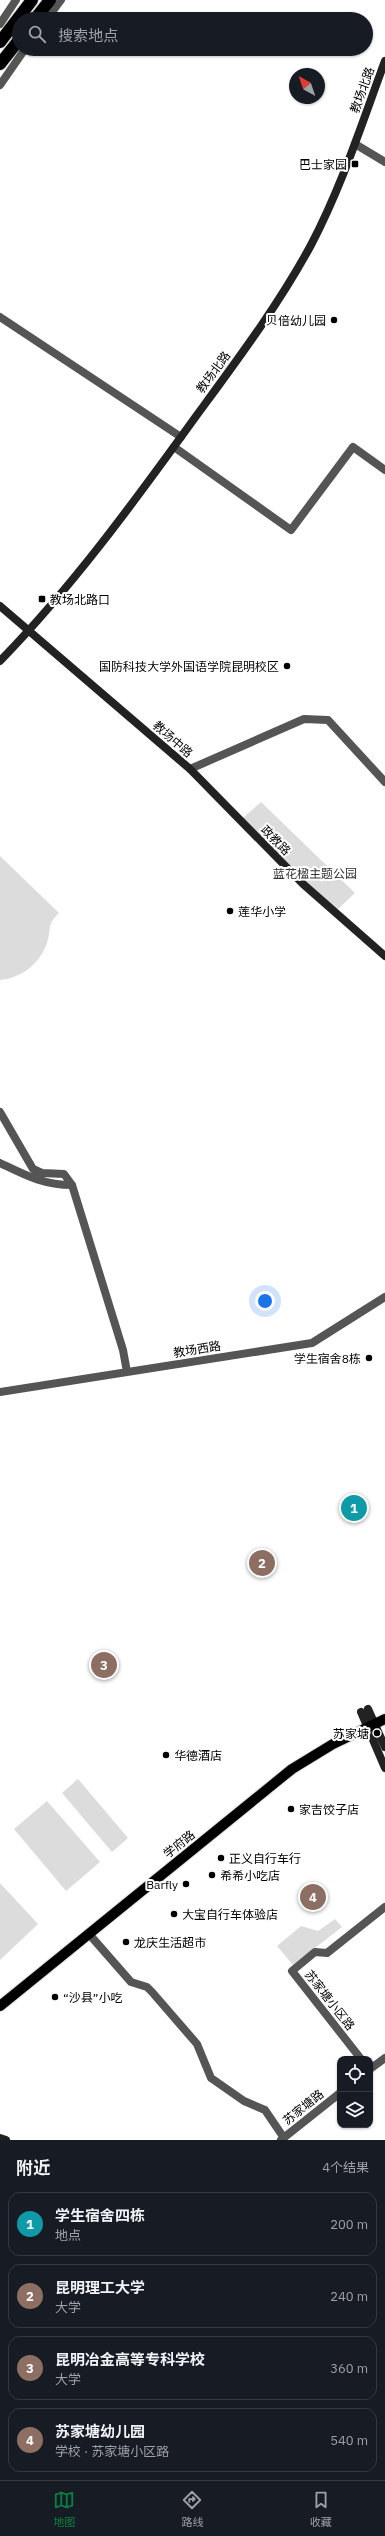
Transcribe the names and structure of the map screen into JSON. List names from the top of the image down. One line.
{"streets":{"main road":["学府路"],"street":["教场北路","教场中路","政教路","教场西路","苏家塘小区路","苏家塘路"]},"crossings":[["教场北路","教场中路"],["教场中路","政教路"]],"parks":["蓝花楹主题公园"],"places":{"transit":["巴士家园","教场北路口"],"other":["贝倍幼儿园","国防科技大学外国语学院昆明校区","莲华小学","学生宿舍8栋","苏家塘","华德酒店","家吉饺子店","正义自行车行","希希小吃店","Barfly","大宝自行车体验店","龙庆生活超市","“沙县”小吃"]},"north":"top left","page":{"search":"搜索地点","pins":["1","2","3","4"],"heading":["附近","4个结果"],"list":[{"mark":"1","name":"学生宿舍四栋","note":"地点","value":"200 m"},{"mark":"2","name":"昆明理工大学","note":"大学","value":"240 m"},{"mark":"3","name":"昆明冶金高等专科学校","note":"大学","value":"360 m"},{"mark":"4","name":"苏家塘幼儿园","note":"学校 · 苏家塘小区路","value":"540 m"}],"nav":["地图","路线","收藏"]}}
